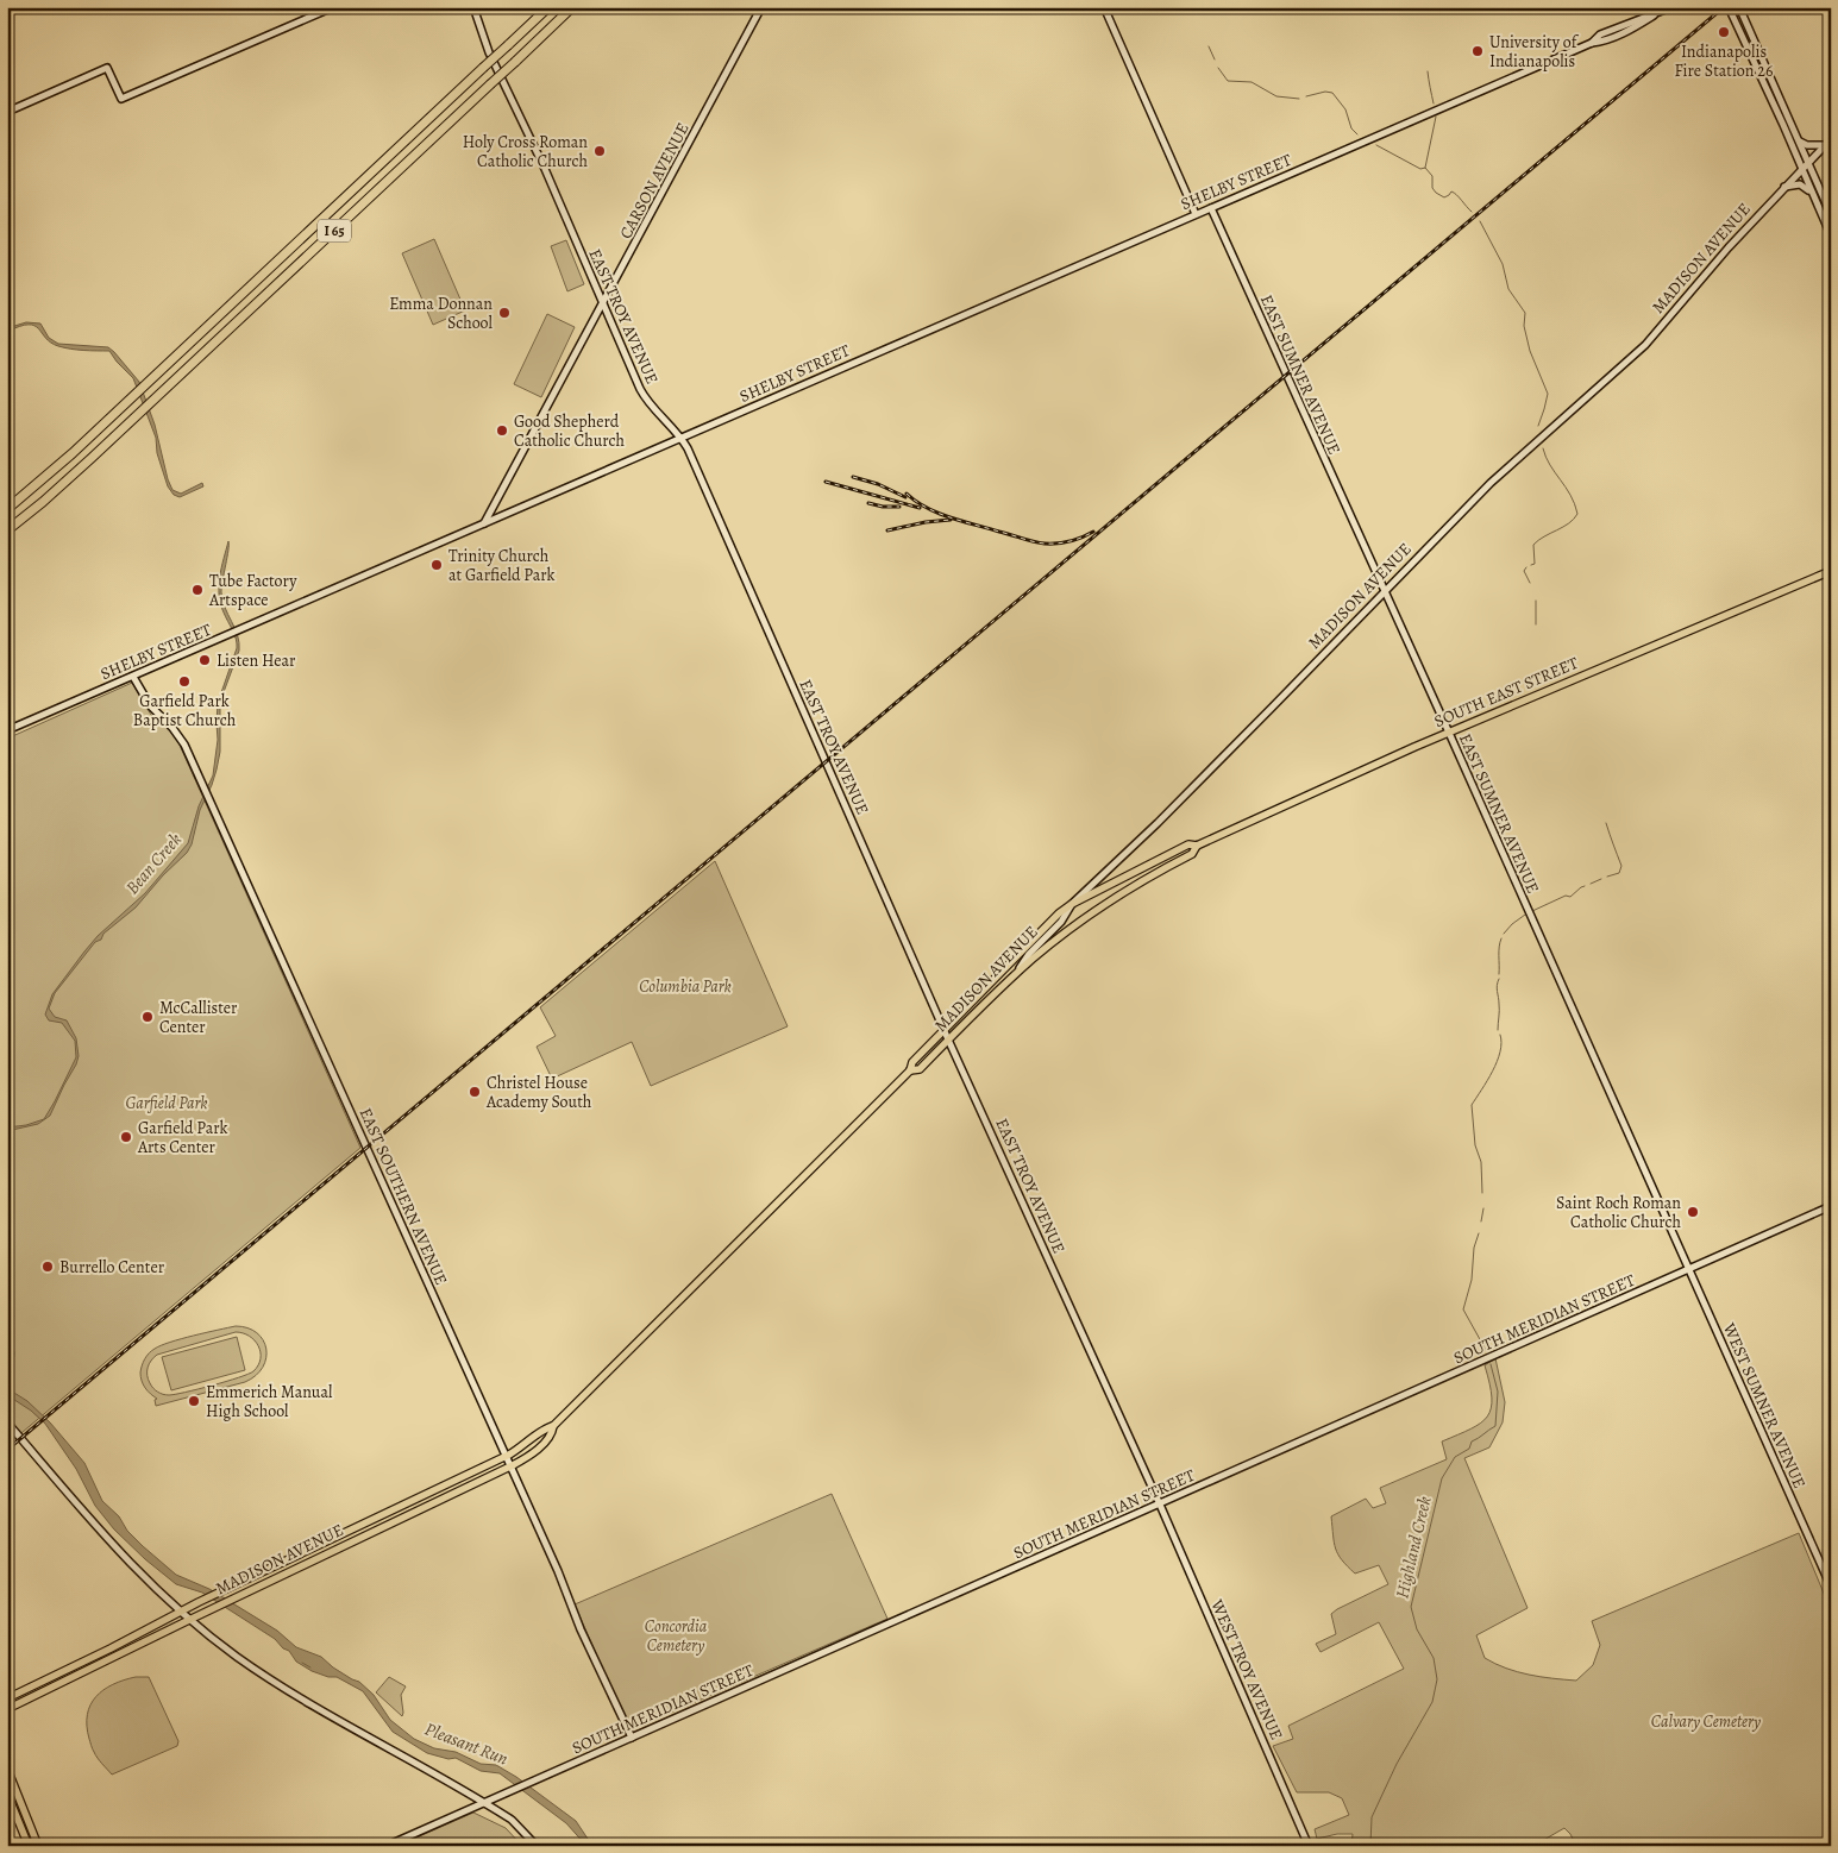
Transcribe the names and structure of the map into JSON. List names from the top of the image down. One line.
{"streets":{"highway":["I 65"],"main road":["CARSON AVENUE","SHELBY STREET","MADISON AVENUE","EAST TROY AVENUE","EAST SUMNER AVENUE","SOUTH EAST STREET","EAST SOUTHERN AVENUE","SOUTH MERIDIAN STREET","WEST SUMNER AVENUE","WEST TROY AVENUE"]},"crossings":[["CARSON AVENUE","SHELBY STREET"],["CARSON AVENUE","EAST TROY AVENUE"],["SHELBY STREET","EAST TROY AVENUE"],["SHELBY STREET","EAST SUMNER AVENUE"],["SHELBY STREET","EAST SOUTHERN AVENUE"],["MADISON AVENUE","EAST TROY AVENUE"],["MADISON AVENUE","EAST SUMNER AVENUE"],["MADISON AVENUE","SOUTH EAST STREET"],["MADISON AVENUE","EAST SOUTHERN AVENUE"],["EAST TROY AVENUE","SOUTH MERIDIAN STREET"],["EAST TROY AVENUE","WEST TROY AVENUE"],["EAST SUMNER AVENUE","SOUTH EAST STREET"],["EAST SUMNER AVENUE","SOUTH MERIDIAN STREET"],["EAST SUMNER AVENUE","WEST SUMNER AVENUE"],["EAST SOUTHERN AVENUE","SOUTH MERIDIAN STREET"],["SOUTH MERIDIAN STREET","WEST SUMNER AVENUE"],["SOUTH MERIDIAN STREET","WEST TROY AVENUE"]],"water":["Bean Creek","Highland Creek","Pleasant Run"],"parks":["Columbia Park","Garfield Park","Concordia Cemetery","Calvary Cemetery"],"places":["Indianapolis Fire Station 26","University of Indianapolis","Holy Cross Roman Catholic Church","Emma Donnan School","Good Shepherd Catholic Church","Trinity Church at Garfield Park","Tube Factory Artspace","Listen Hear","Garfield Park Baptist Church","McCallister Center","Christel House Academy South","Garfield Park Arts Center","Saint Roch Roman Catholic Church","Burrello Center","Emmerich Manual High School"]}
